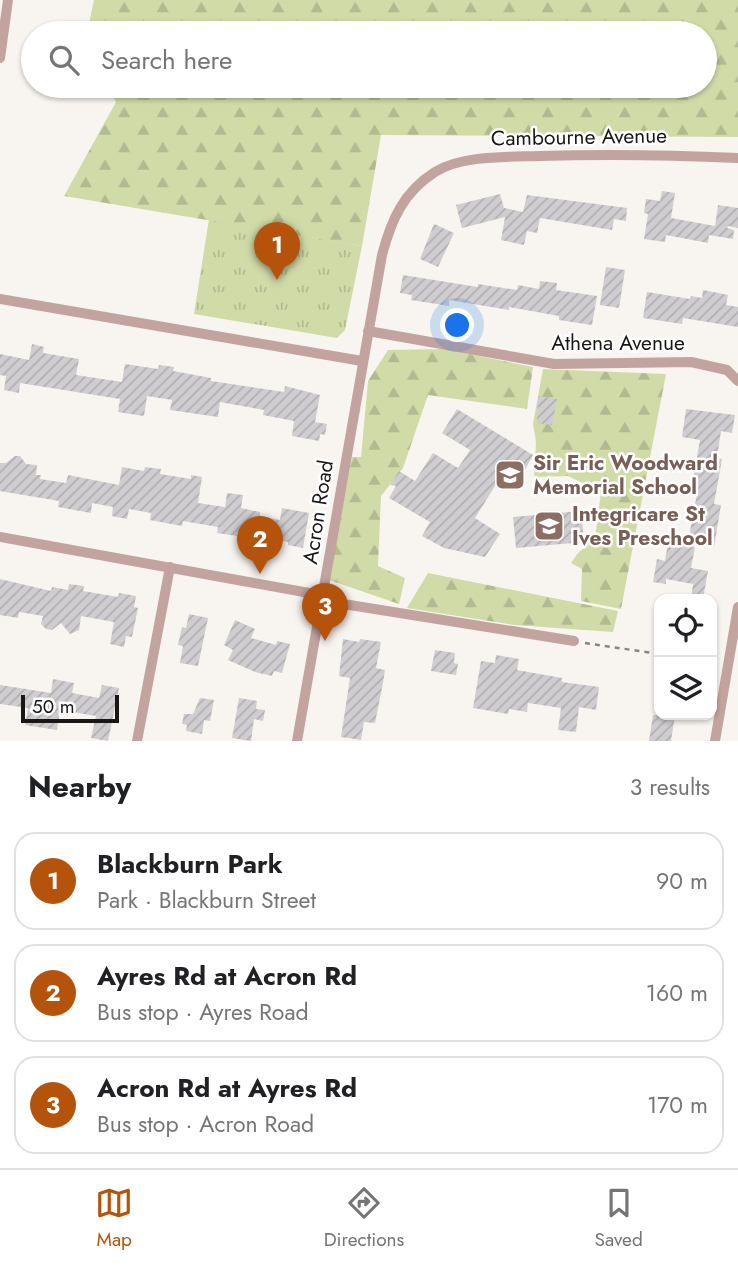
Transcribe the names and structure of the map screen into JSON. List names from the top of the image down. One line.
{"streets":{"street":["Cambourne Avenue","Athena Avenue","Acron Road"]},"crossings":[["Cambourne Avenue","Athena Avenue"],["Cambourne Avenue","Acron Road"],["Athena Avenue","Acron Road"]],"places":{"school or university":["Sir Eric Woodward Memorial School","Integricare St Ives Preschool"]},"scale_bar":"50 m","page":{"search":"Search here","pins":["1","2","3"],"scale":"50 m","heading":["Nearby","3 results"],"list":[{"mark":"1","name":"Blackburn Park","note":"Park · Blackburn Street","value":"90 m"},{"mark":"2","name":"Ayres Rd at Acron Rd","note":"Bus stop · Ayres Road","value":"160 m"},{"mark":"3","name":"Acron Rd at Ayres Rd","note":"Bus stop · Acron Road","value":"170 m"}],"nav":["Map","Directions","Saved"]}}
